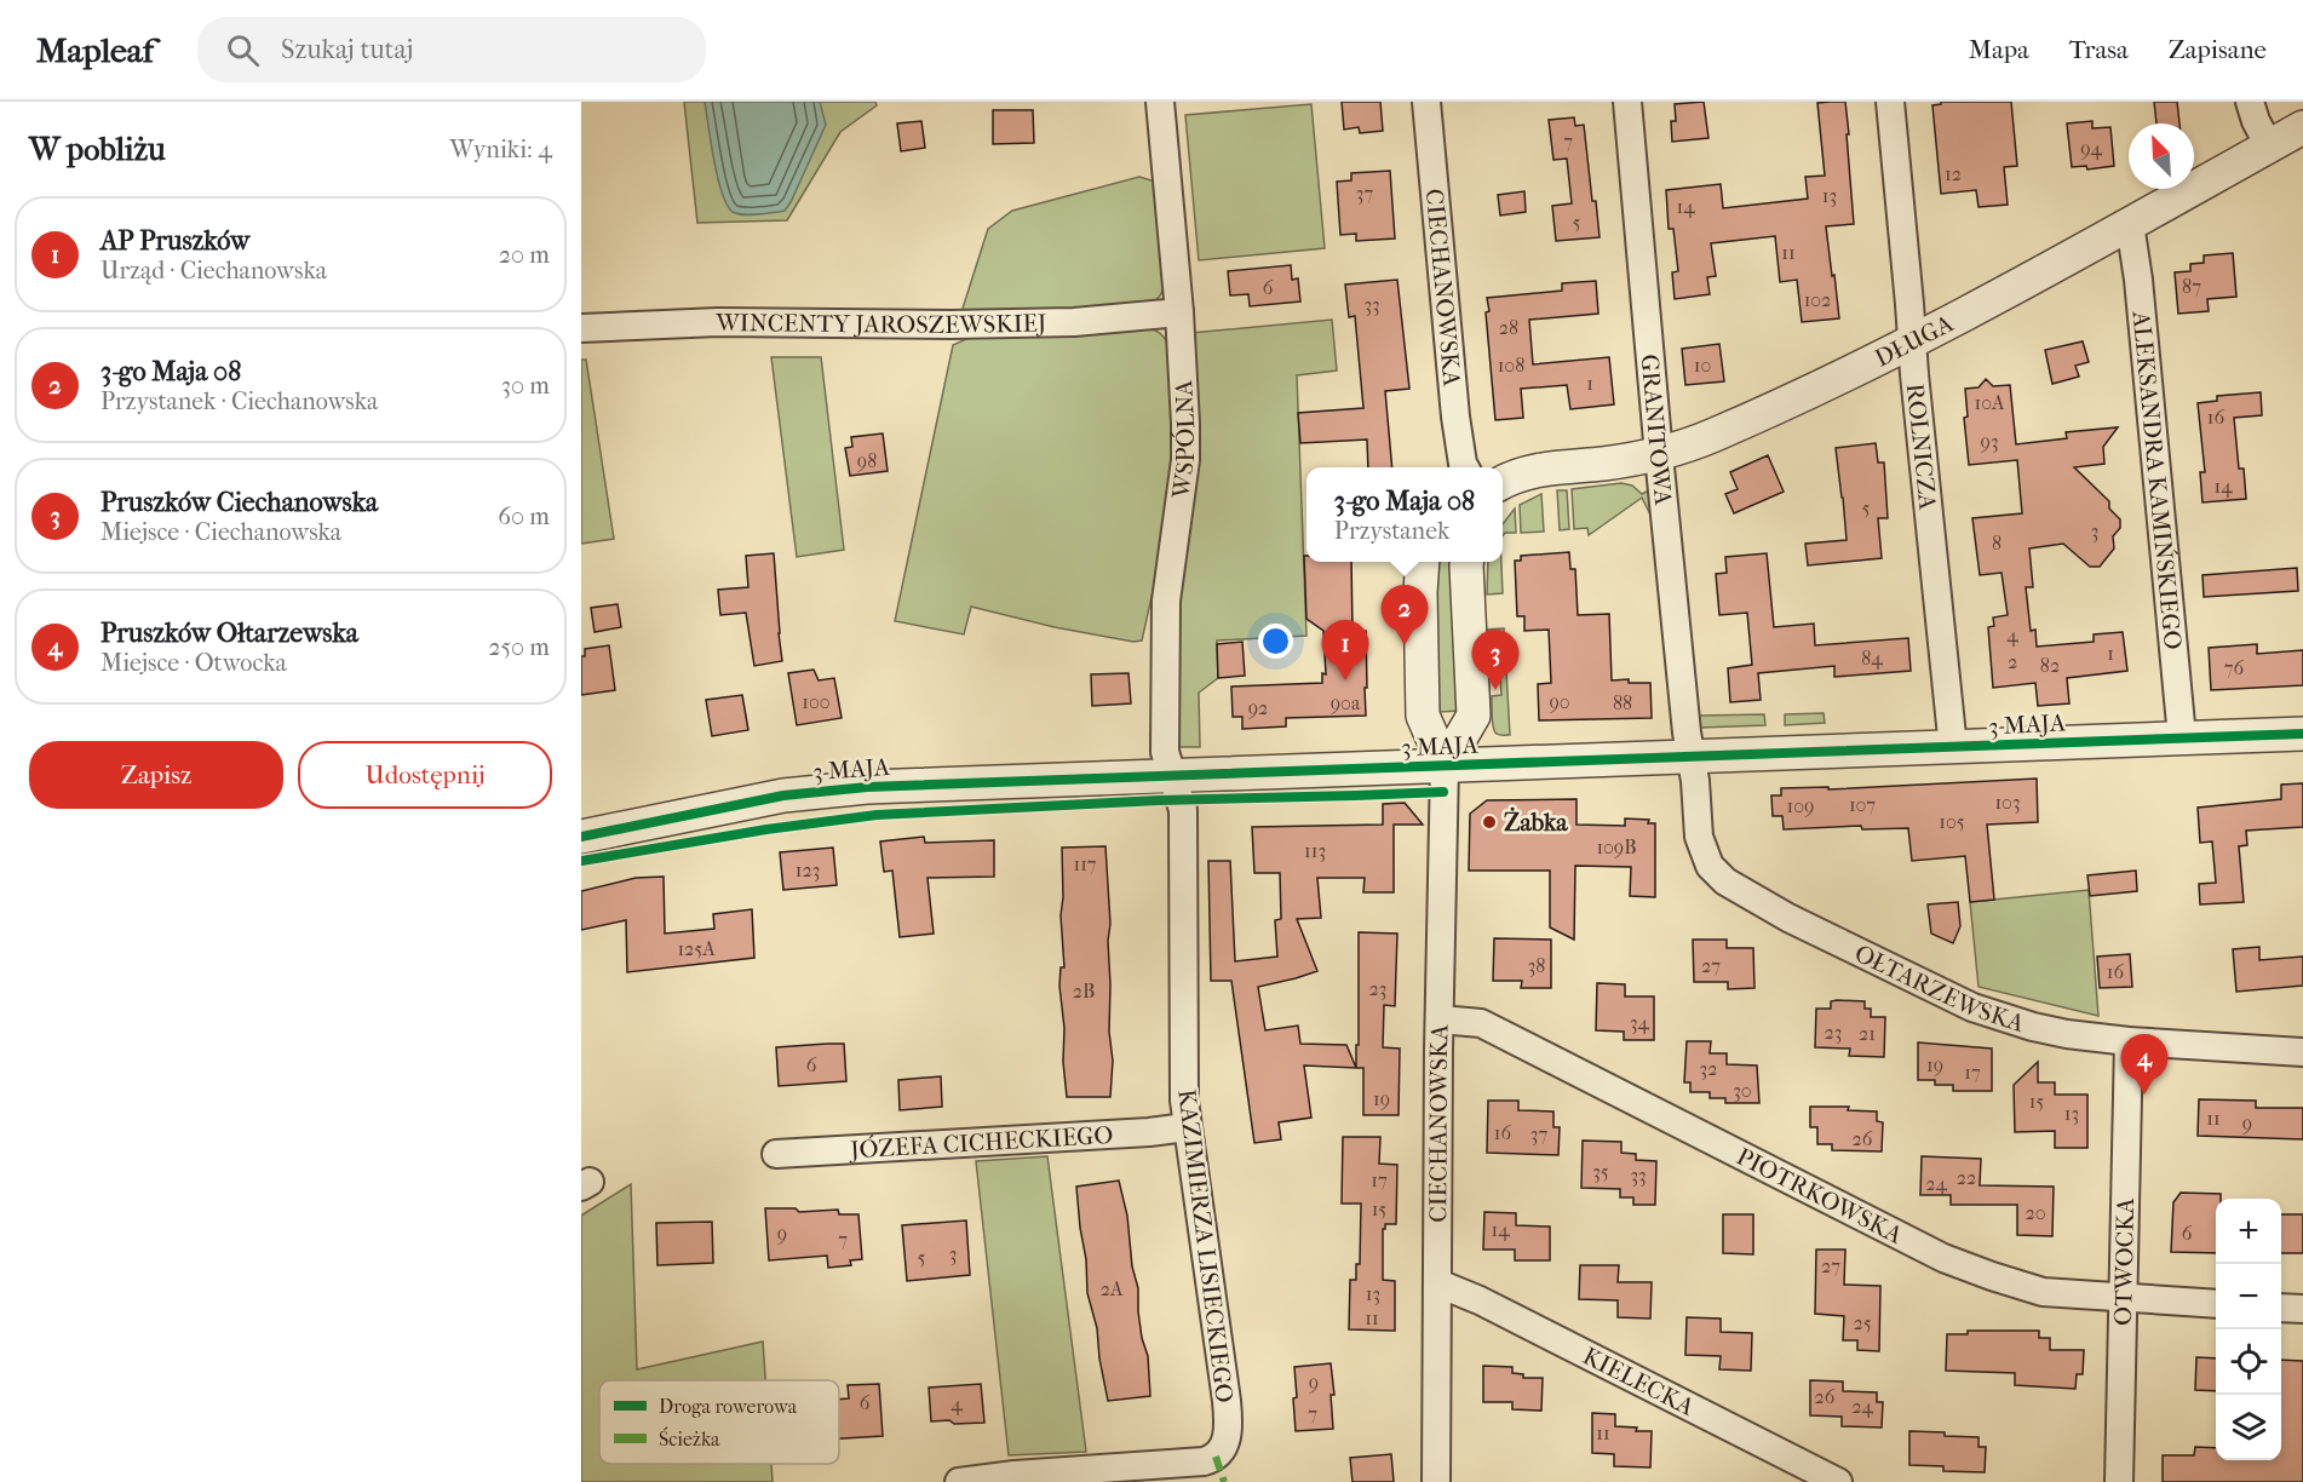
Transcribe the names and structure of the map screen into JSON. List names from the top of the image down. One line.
{"streets":{"street":["CIECHANOWSKA","WINCENTY JAROSZEWSKIEJ","DŁUGA","GRANITOWA","WSPÓLNA","ROLNICZA","ALEKSANDRA KAMIŃSKIEGO","3 MAJA","OŁTARZEWSKA","JÓZEFA CICHECKIEGO","PIOTRKOWSKA","KAZIMIERZA LISIECKIEGO","OTWOCKA","KIELECKA"]},"crossings":[["CIECHANOWSKA","3 MAJA"],["CIECHANOWSKA","PIOTRKOWSKA"],["CIECHANOWSKA","KIELECKA"],["WINCENTY JAROSZEWSKIEJ","WSPÓLNA"],["DŁUGA","GRANITOWA"],["DŁUGA","ROLNICZA"],["DŁUGA","ALEKSANDRA KAMIŃSKIEGO"],["GRANITOWA","3 MAJA"],["GRANITOWA","OŁTARZEWSKA"],["WSPÓLNA","3 MAJA"],["WSPÓLNA","KAZIMIERZA LISIECKIEGO"],["ROLNICZA","3 MAJA"],["ALEKSANDRA KAMIŃSKIEGO","3 MAJA"],["3 MAJA","OŁTARZEWSKA"],["3 MAJA","KAZIMIERZA LISIECKIEGO"],["OŁTARZEWSKA","OTWOCKA"],["JÓZEFA CICHECKIEGO","KAZIMIERZA LISIECKIEGO"],["PIOTRKOWSKA","OTWOCKA"]],"places":["Żabka"],"house_numbers":["7","94","12","37","13","14","5","11","87","6","102","33","28","108","10","1","10A","16","93","98","14","5","3","8","4","1","84","2","82","76","100","90","90a","88","92","103","107","109","105","109B","113","117","123","125A","38","27","16","23","2B","34","23","21","6","19","32","17","30","19","15","13","11","9","16","37","26","35","33","22","17","24","15","20","14","9","6","7","3","5","27","2A","13","11","25","9","26","6","4","24","7","11"],"legend":["Droga rowerowa","Ścieżka"],"north":"top left","page":{"header":"Mapleaf","search":"Szukaj tutaj","nav":["Mapa","Trasa","Zapisane"],"heading":["W pobliżu","Wyniki: 4"],"list":[{"mark":"1","name":"AP Pruszków","note":"Urząd · Ciechanowska","value":"20 m"},{"mark":"2","name":"3-go Maja 08","note":"Przystanek · Ciechanowska","value":"30 m"},{"mark":"3","name":"Pruszków Ciechanowska","note":"Miejsce · Ciechanowska","value":"60 m"},{"mark":"4","name":"Pruszków Ołtarzewska","note":"Miejsce · Otwocka","value":"250 m"}],"popup":["3-go Maja 08","Przystanek"],"pins":["2","1","3","4"],"buttons":["Zapisz","Udostępnij"],"map_buttons":["+","−"]}}
